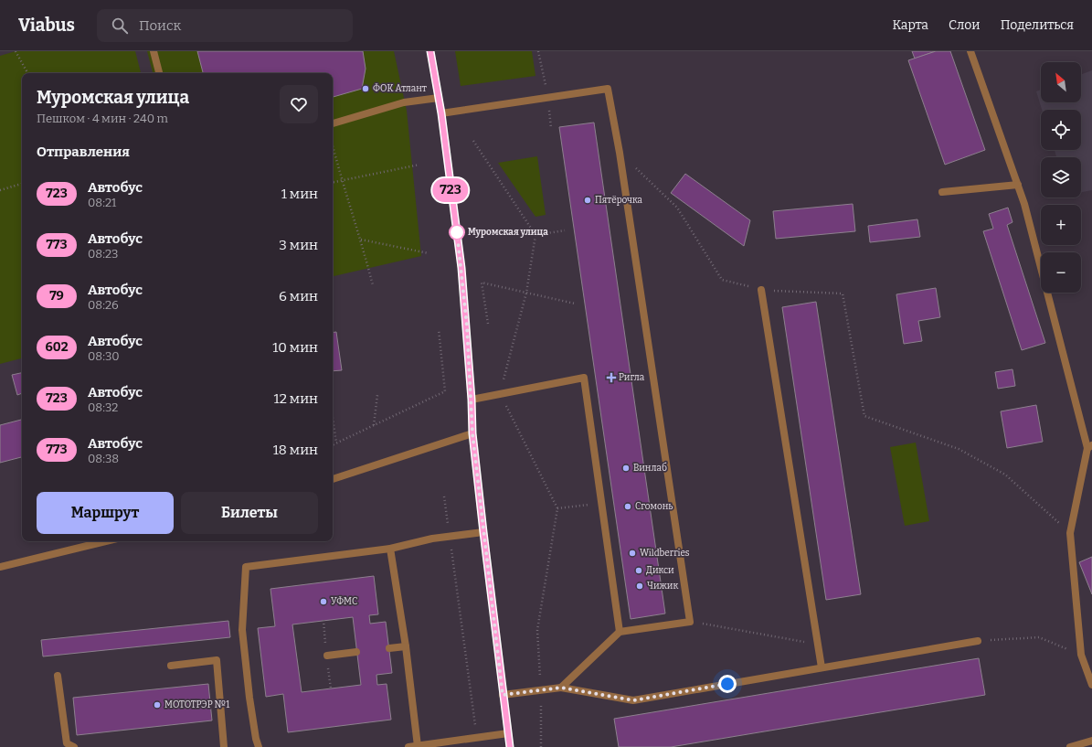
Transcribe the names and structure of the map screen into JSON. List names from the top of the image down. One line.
{"places":{"other":["ФОК Атлант","Пятёрочка","Муромская улица","Винлаб","Сгомонь","Wildberries","Дикси","Чижик","УФМС","МОТОТРЭР №1"],"health":["Ригла"]},"lines":["bus line 723"],"north":"top left","page":{"header":"Viabus","search":"Поиск","nav":["Карта","Слои","Поделиться"],"on_map":"723","map_buttons":["+","−"],"heading":[["Муромская улица","Пешком · 4 мин · 240 m"],"Отправления"],"list":[{"mark":"723","name":"Автобус","note":"08:21","value":"1 мин"},{"mark":"773","name":"Автобус","note":"08:23","value":"3 мин"},{"mark":"79","name":"Автобус","note":"08:26","value":"6 мин"},{"mark":"602","name":"Автобус","note":"08:30","value":"10 мин"},{"mark":"723","name":"Автобус","note":"08:32","value":"12 мин"},{"mark":"773","name":"Автобус","note":"08:38","value":"18 мин"}],"buttons":["Маршрут","Билеты"]}}
